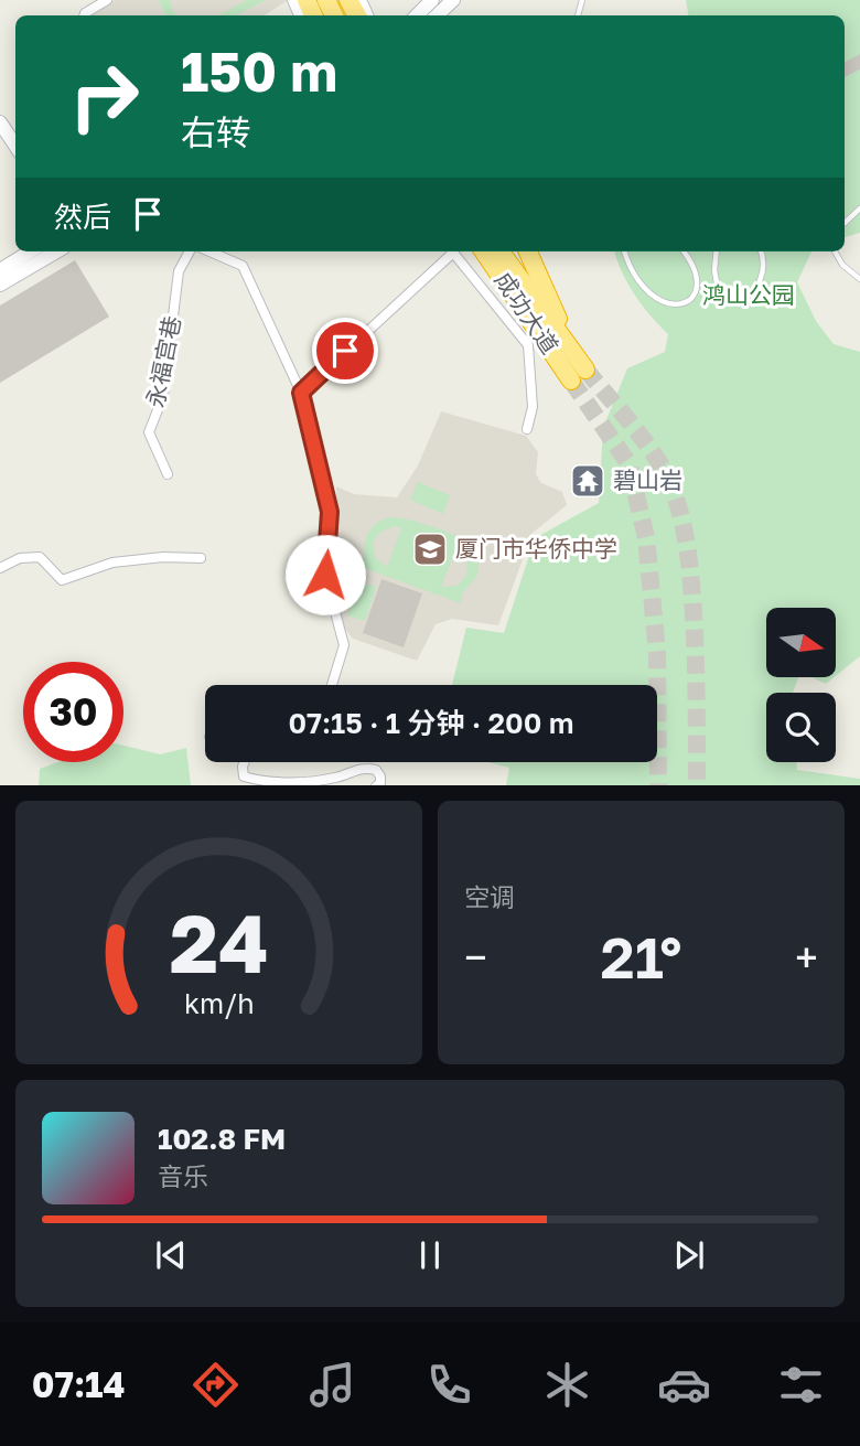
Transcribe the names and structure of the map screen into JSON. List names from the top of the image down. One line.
{"streets":{"highway":["成功大道"],"street":["永福宫巷"]},"parks":["鸿山公园"],"places":{"temple":["碧山岩"],"school or university":["厦门市华侨中学"]},"north":"right","page":{"turn":["150 m","右转"],"then":"然后","limit":"30","trip":"07:15 · 1 分钟 · 200 m","tile":"空调","heat":["−","21°","+"],"song":["102.8 FM","音乐"],"tabs":"07:14","gauge":["24","km/h"]}}
